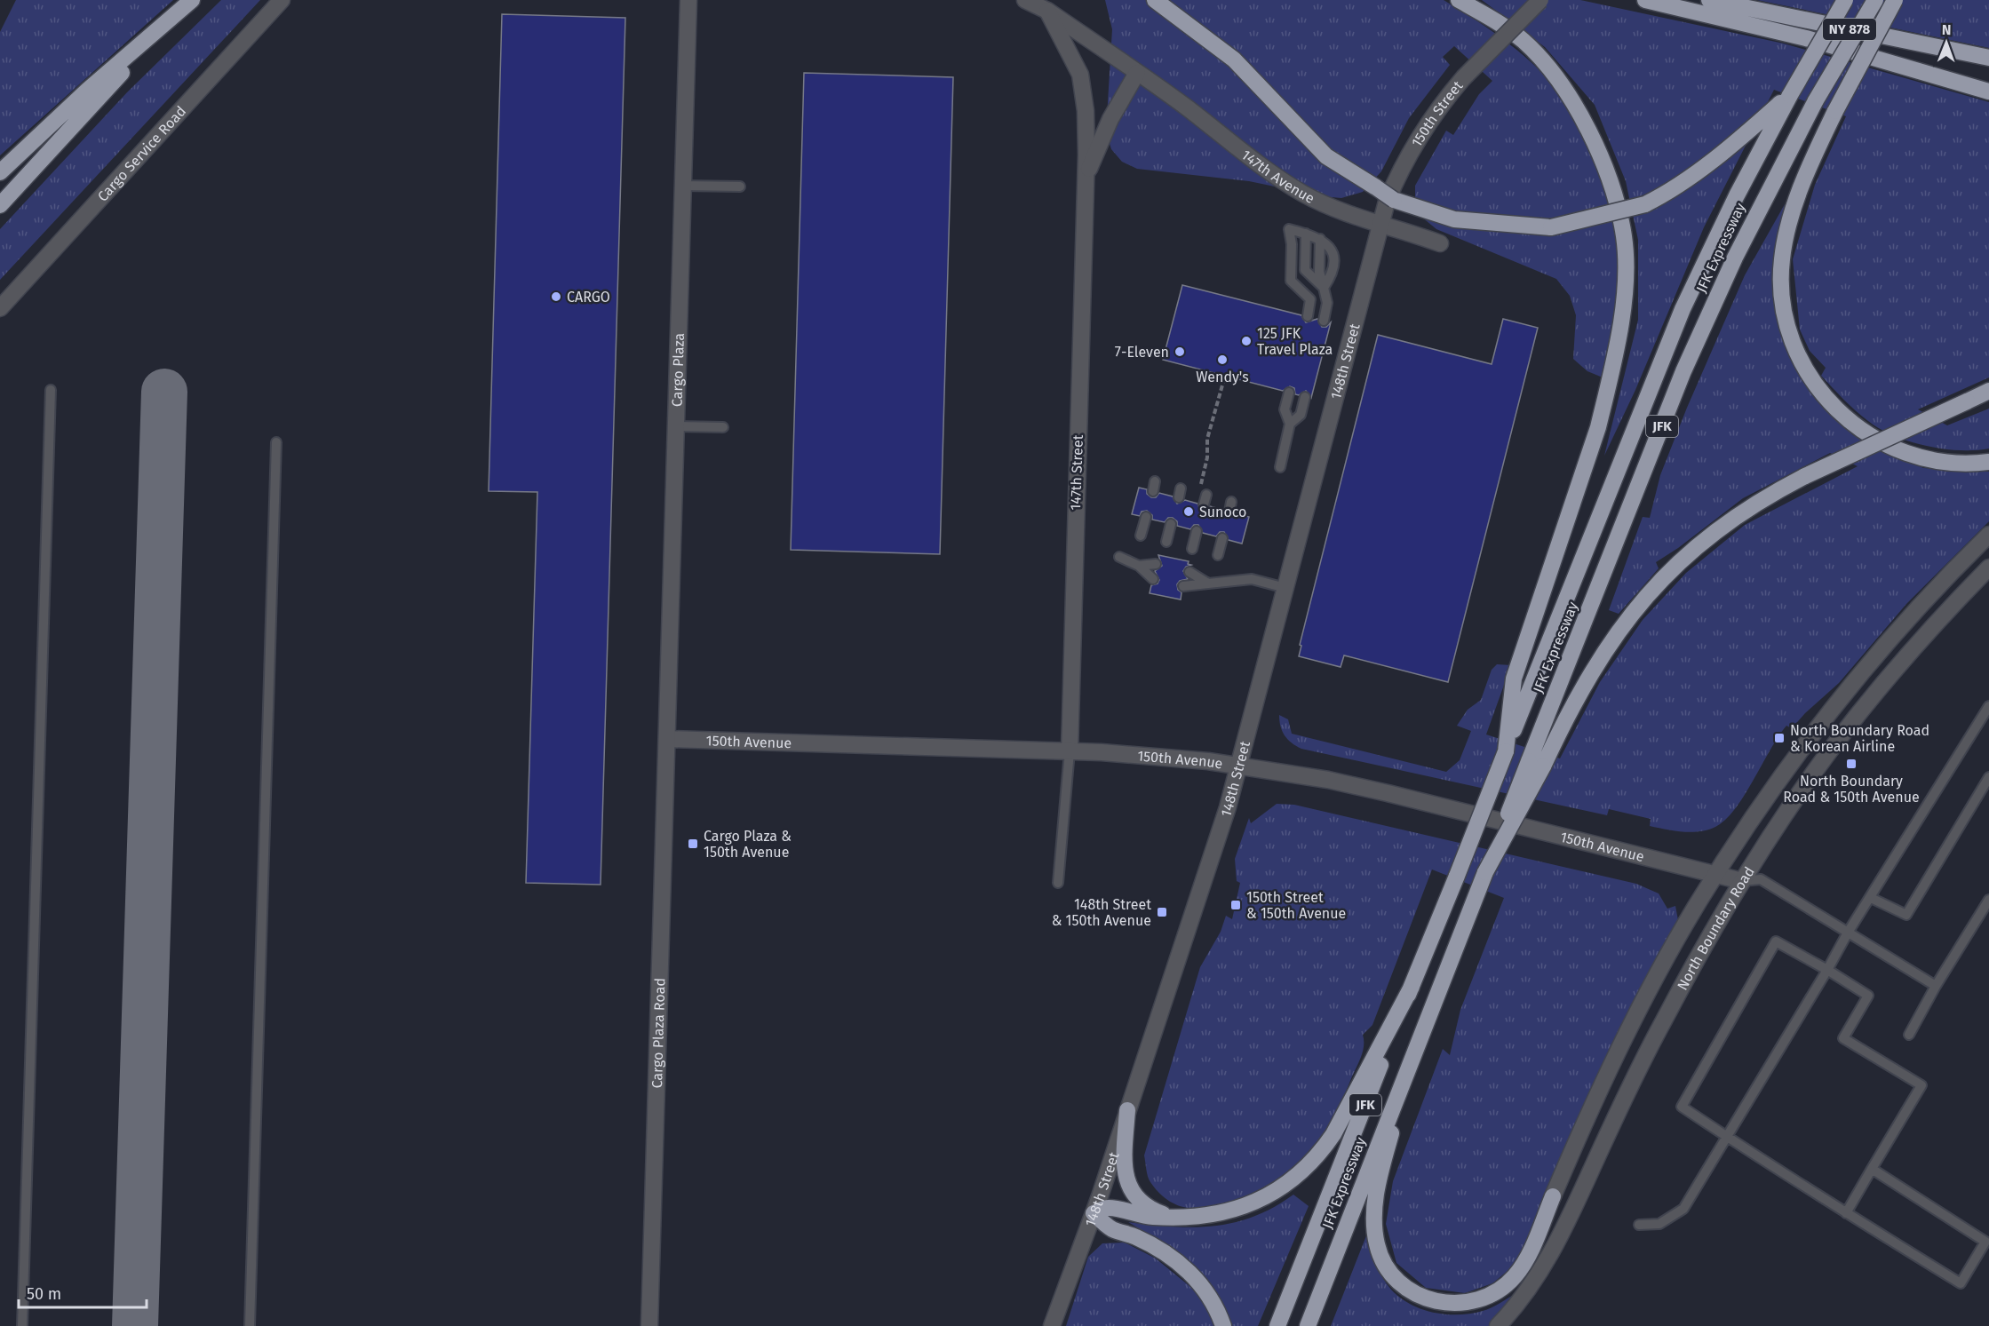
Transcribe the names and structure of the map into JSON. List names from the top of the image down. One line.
{"streets":{"highway":["NY 878","JFK Expressway","JFK"],"street":["150th Street","Cargo Service Road","147th Avenue","148th Street","Cargo Plaza","147th Street","150th Avenue","North Boundary Road","Cargo Plaza Road"]},"crossings":[["150th Street","147th Avenue"],["150th Street","148th Street"],["147th Avenue","148th Street"],["147th Avenue","147th Street"],["148th Street","150th Avenue"],["Cargo Plaza","150th Avenue"],["Cargo Plaza","Cargo Plaza Road"],["147th Street","150th Avenue"],["150th Avenue","North Boundary Road"],["150th Avenue","Cargo Plaza Road"]],"places":{"other":["CARGO","125 JFK Travel Plaza","7-Eleven","Wendy's","Sunoco"],"transit":["North Boundary Road & Korean Airline","North Boundary Road & 150th Avenue","Cargo Plaza & 150th Avenue","150th Street & 150th Avenue","148th Street & 150th Avenue"]},"scale_bar":"50 m","north":"top"}
